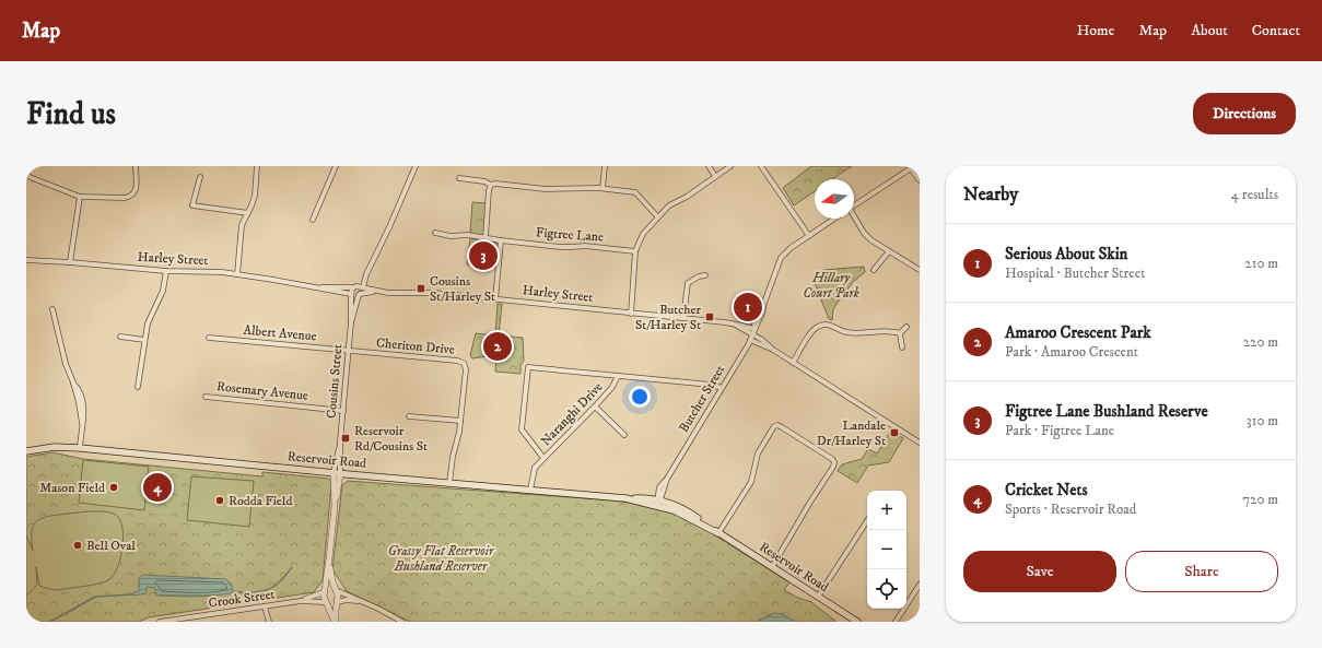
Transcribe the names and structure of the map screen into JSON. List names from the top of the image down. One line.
{"streets":{"main road":["Reservoir Road"],"street":["Figtree Lane","Harley Street","Albert Avenue","Cheriton Drive","Cousins Street","Rosemary Avenue","Butcher Street","Naranghi Drive","Crook Street"]},"crossings":[["Harley Street","Cousins Street"],["Harley Street","Butcher Street"],["Albert Avenue","Cheriton Drive"],["Albert Avenue","Cousins Street"],["Cheriton Drive","Cousins Street"],["Cheriton Drive","Reservoir Road"],["Cousins Street","Rosemary Avenue"],["Cousins Street","Reservoir Road"],["Cousins Street","Crook Street"],["Butcher Street","Naranghi Drive"],["Butcher Street","Reservoir Road"],["Naranghi Drive","Reservoir Road"]],"parks":["Hillary Court Park","Grassy Flat Reservoir Bushland Reserver"],"places":{"transit":["Cousins St/Harley St","Butcher St/Harley St","Landale Dr/Harley St","Reservoir Rd/Cousins St"],"other":["Mason Field","Rodda Field","Bell Oval"]},"north":"left","page":{"header":"Map","nav":["Home","Map","About","Contact"],"buttons":["Directions",["Save","Share"]],"title":"Find us","heading":["Nearby","4 results"],"list":[{"mark":"1","name":"Serious About Skin","note":"Hospital · Butcher Street","value":"210 m"},{"mark":"2","name":"Amaroo Crescent Park","note":"Park · Amaroo Crescent","value":"220 m"},{"mark":"3","name":"Figtree Lane Bushland Reserve","note":"Park · Figtree Lane","value":"310 m"},{"mark":"4","name":"Cricket Nets","note":"Sports · Reservoir Road","value":"720 m"}],"pins":["3","1","2","4"],"map_buttons":["+","−"]}}
